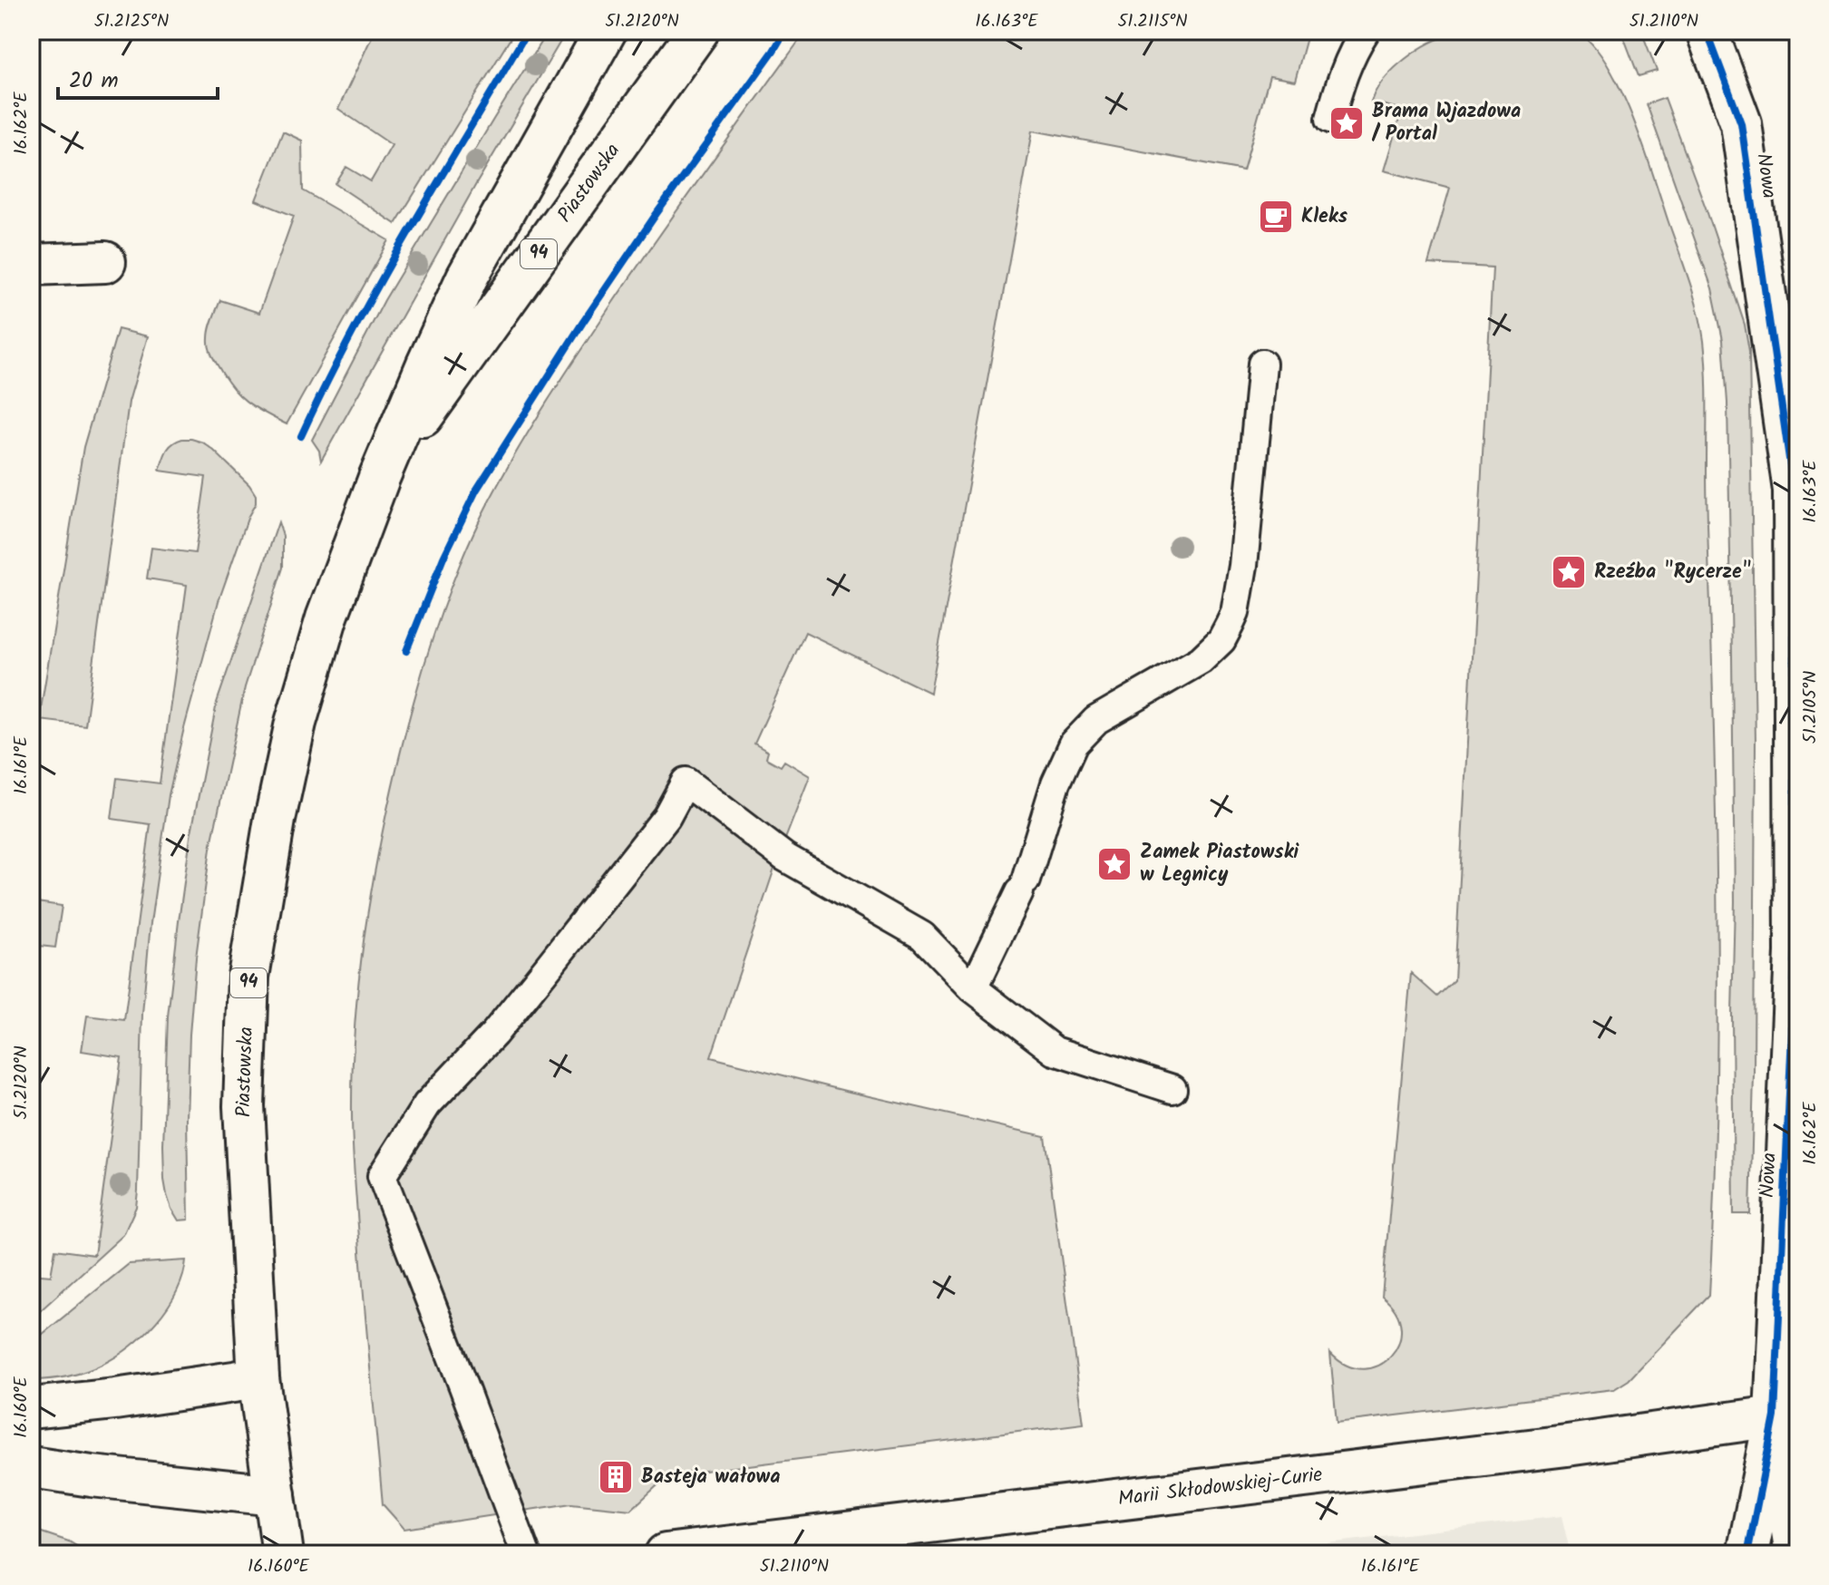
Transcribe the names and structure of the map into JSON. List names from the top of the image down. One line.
{"streets":{"street":["Nowa","Piastowska","94","Marii Skłodowskiej-Curie"]},"crossings":[["Nowa","Marii Skłodowskiej-Curie"]],"places":{"place":["Brama Wjazdowa / Portal","Rzeźba \"Rycerze\"","Zamek Piastowski w Legnicy"],"cafe":["Kleks"],"building":["Basteja wałowa"]},"scale_bar":"20 m","coordinates":["51.2125°N","51.2120°N","16.163°E","51.2115°N","51.2110°N","16.162°E","51.2105°N","16.161°E","16.160°E"]}
